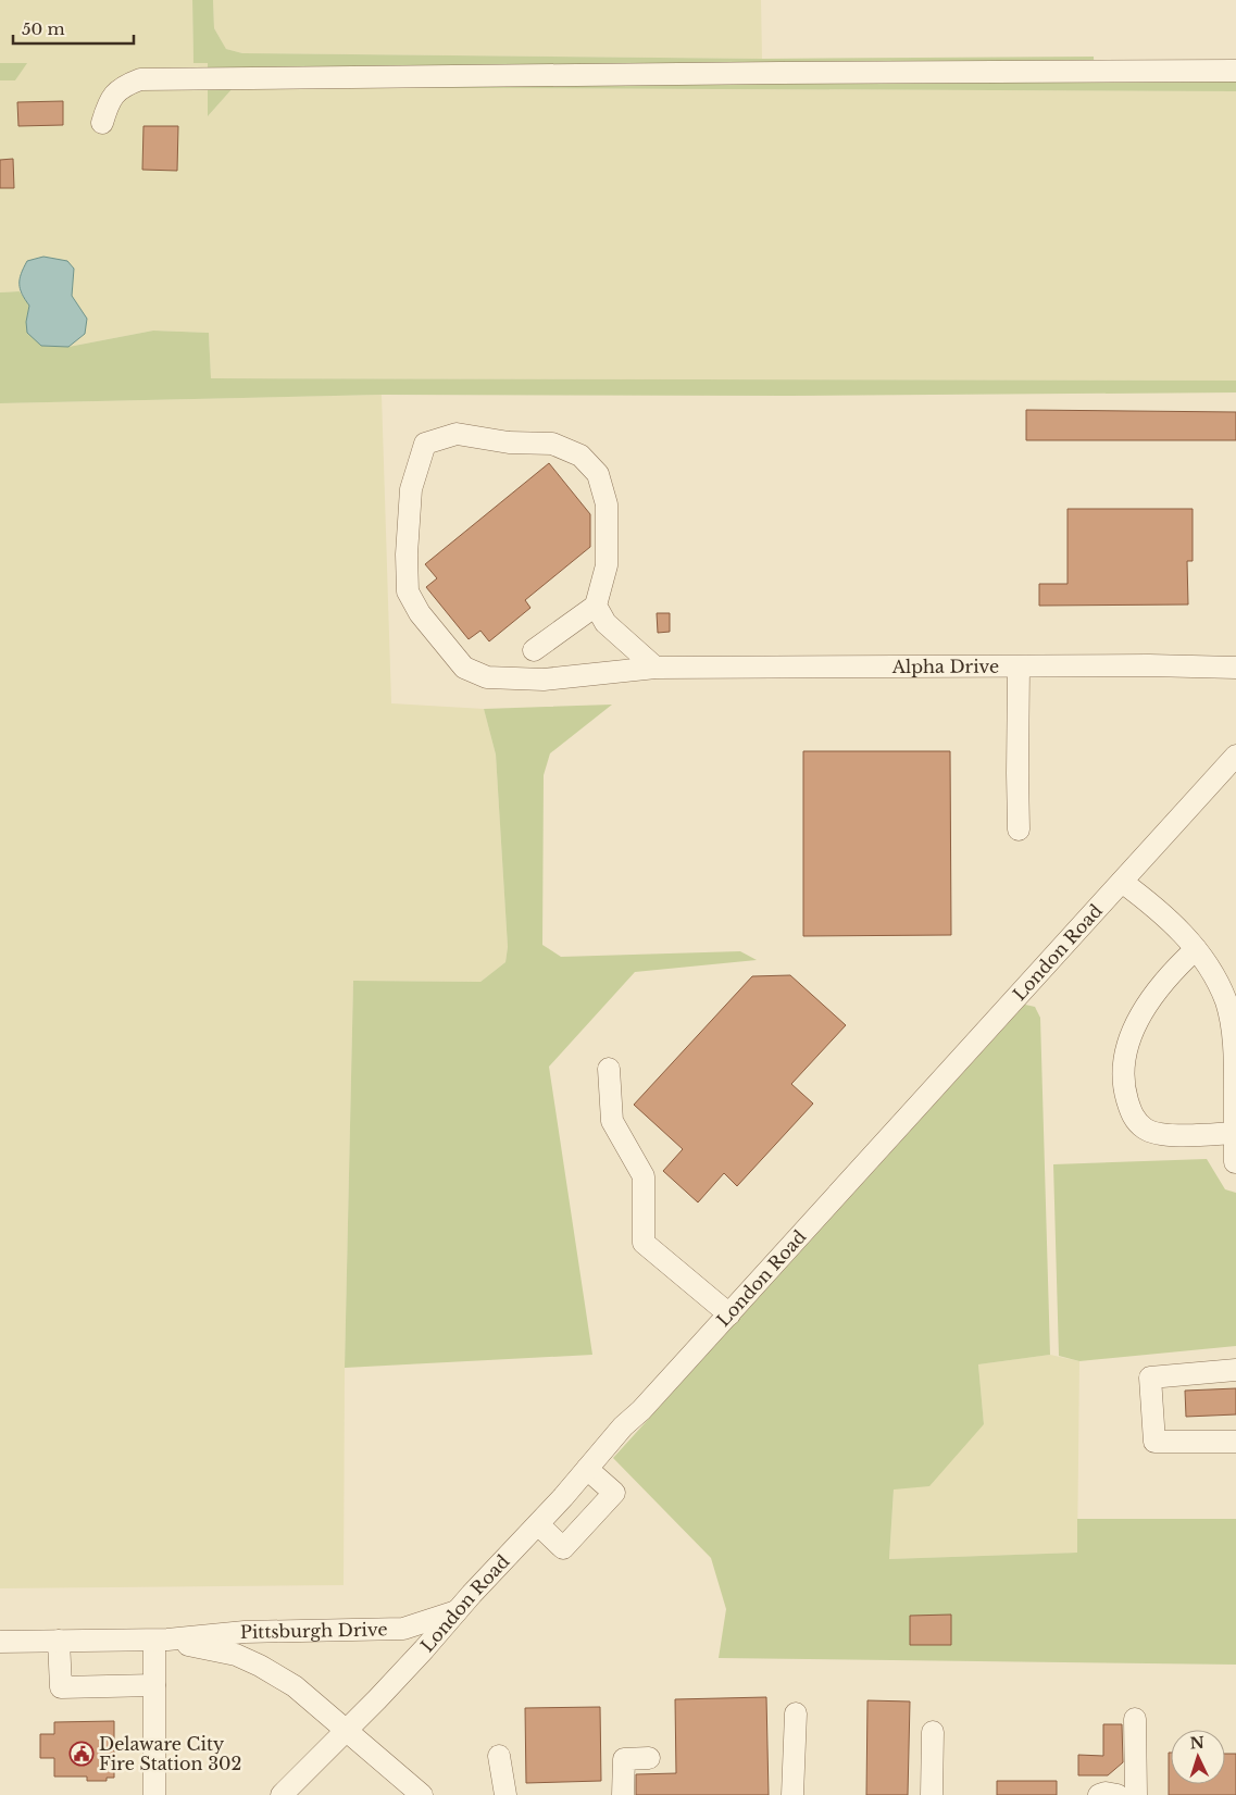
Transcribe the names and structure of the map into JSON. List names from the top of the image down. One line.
{"streets":{"street":["Alpha Drive","London Road","Pittsburgh Drive"]},"crossings":[["London Road","Pittsburgh Drive"]],"places":{"public building":["Delaware City Fire Station 302"]},"scale_bar":"50 m","north":"top"}
